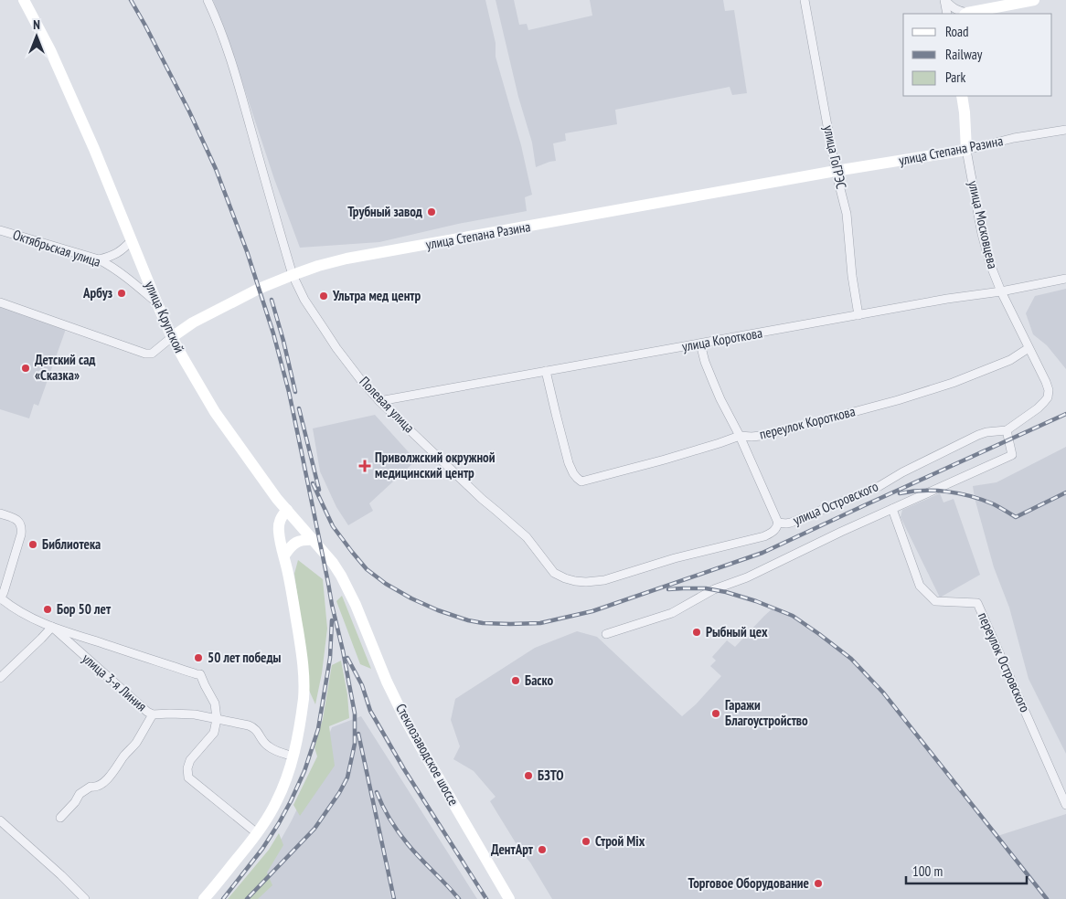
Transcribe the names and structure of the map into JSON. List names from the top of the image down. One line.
{"streets":{"street":["улица Степана Разина","улица ГоГРЭС","улица Московцева","Октябрьская улица","улица Крупской","улица Короткова","Полевая улица","переулок Короткова","улица Островского","переулок Островского","улица 3-я Линия","Стеклозаводское шоссе"]},"crossings":[["улица Степана Разина","улица ГоГРЭС"],["улица Степана Разина","улица Московцева"],["улица Степана Разина","улица Крупской"],["улица Степана Разина","Полевая улица"],["улица ГоГРЭС","улица Короткова"],["улица Московцева","улица Короткова"],["улица Московцева","переулок Короткова"],["улица Московцева","улица Островского"],["Октябрьская улица","улица Крупской"],["улица Крупской","Стеклозаводское шоссе"],["улица Короткова","Полевая улица"],["улица Короткова","переулок Короткова"],["Полевая улица","улица Островского"]],"places":{"other":["Трубный завод","Арбуз","Ультра мед центр","Детский сад «Сказка»","Библиотека","Бор 50 лет","Рыбный цех","50 лет победы","Баско","Гаражи Благоустройство","БЗТО","Строй Mix","ДентАрт","Торговое Оборудование"],"health":["Приволжский окружной медицинский центр"]},"legend":["Road","Railway","Park"],"scale_bar":"100 m","north":"top"}
